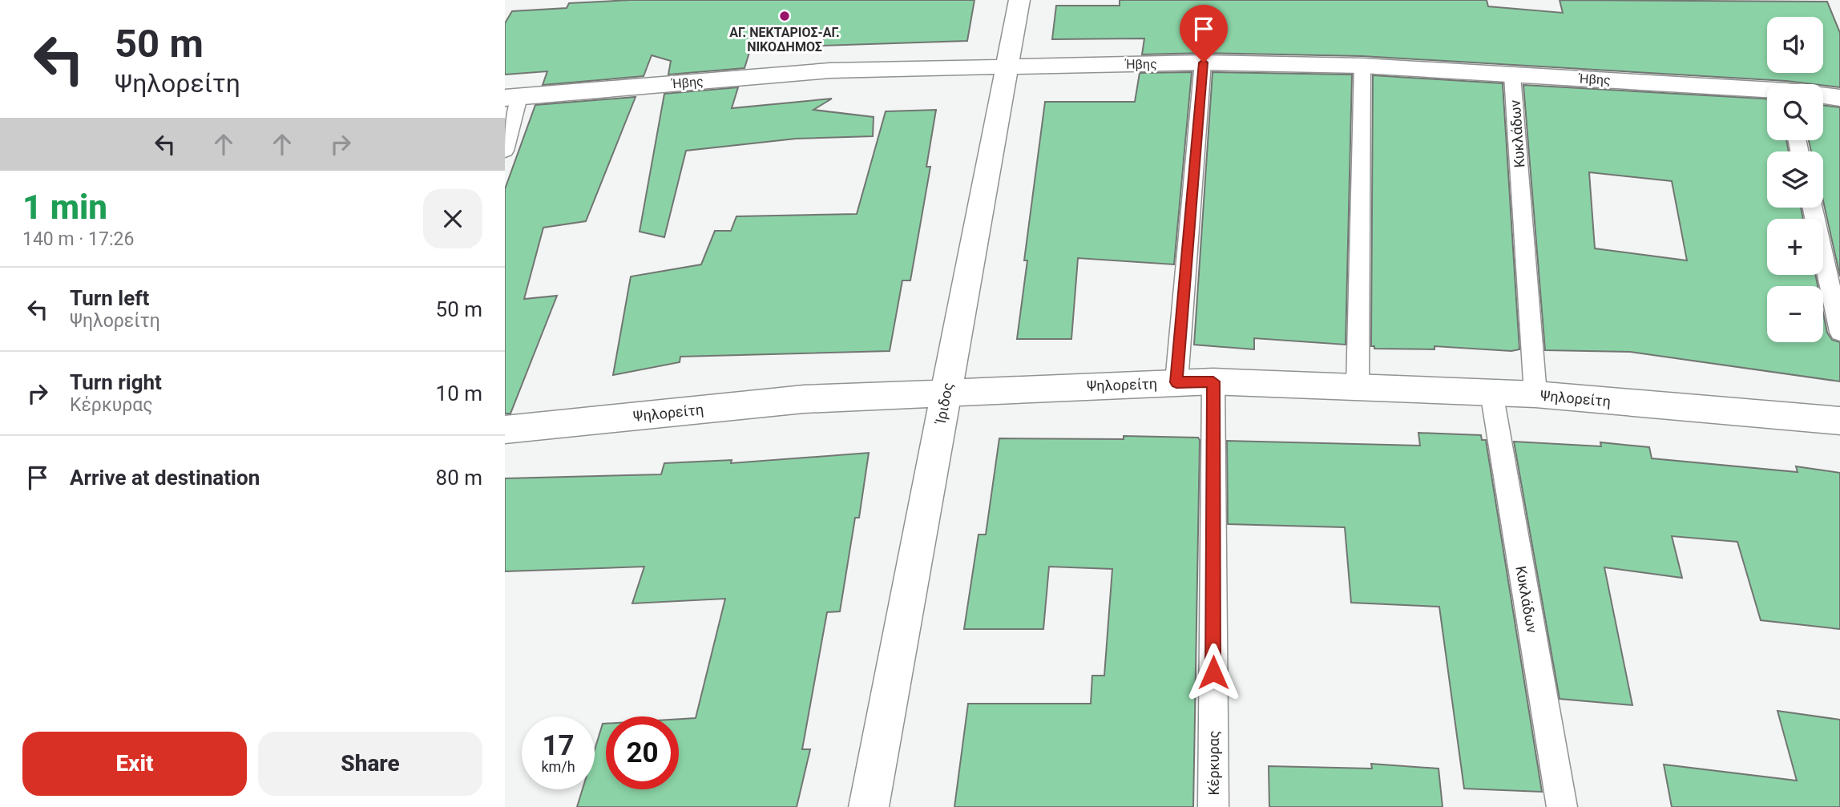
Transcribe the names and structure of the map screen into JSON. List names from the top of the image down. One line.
{"streets":{"street":["Ήβης","Ψηλορείτη","Ίριδος"],"lane":["Κυκλάδων","Κέρκυρας"]},"crossings":[["Ήβης","Κυκλάδων"],["Ήβης","Ίριδος"],["Κυκλάδων","Ψηλορείτη"],["Ψηλορείτη","Ίριδος"],["Ψηλορείτη","Κέρκυρας"]],"places":["ΑΓ. ΝΕΚΤΑΡΙΟΣ-ΑΓ. ΝΙΚΟΔΗΜΟΣ"],"page":{"turn":["50 m","Ψηλορείτη"],"map_buttons":["+","−"],"heading":["1 min","140 m · 17:26"],"list":[{"name":"Turn left","note":"Ψηλορείτη","value":"50 m"},{"name":"Turn right","note":"Κέρκυρας","value":"10 m"},{"name":"Arrive at destination","value":"80 m"}],"speed":"17 km/h","limit":"20","buttons":["Exit","Share"]}}
